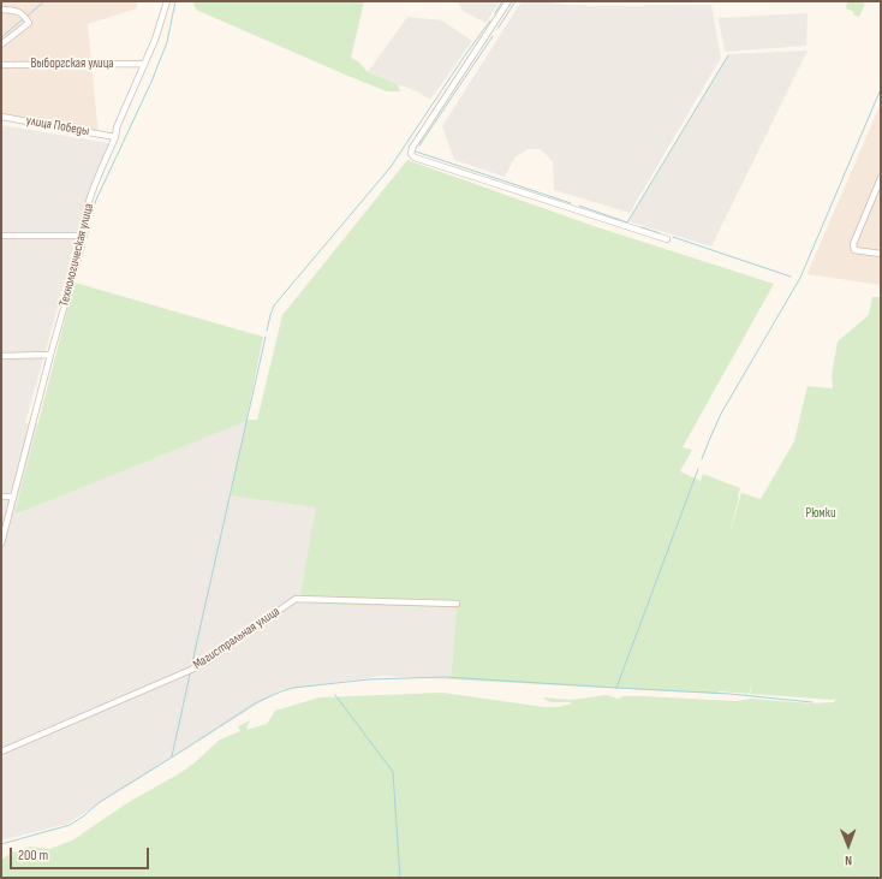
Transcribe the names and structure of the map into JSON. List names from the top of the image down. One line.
{"streets":{"street":["Выборгская улица","улица Победы","Технологическая улица","Магистральная улица"]},"crossings":[["Выборгская улица","Технологическая улица"],["улица Победы","Технологическая улица"]],"parks":["Рюмки"],"scale_bar":"200 m","north":"bottom"}
